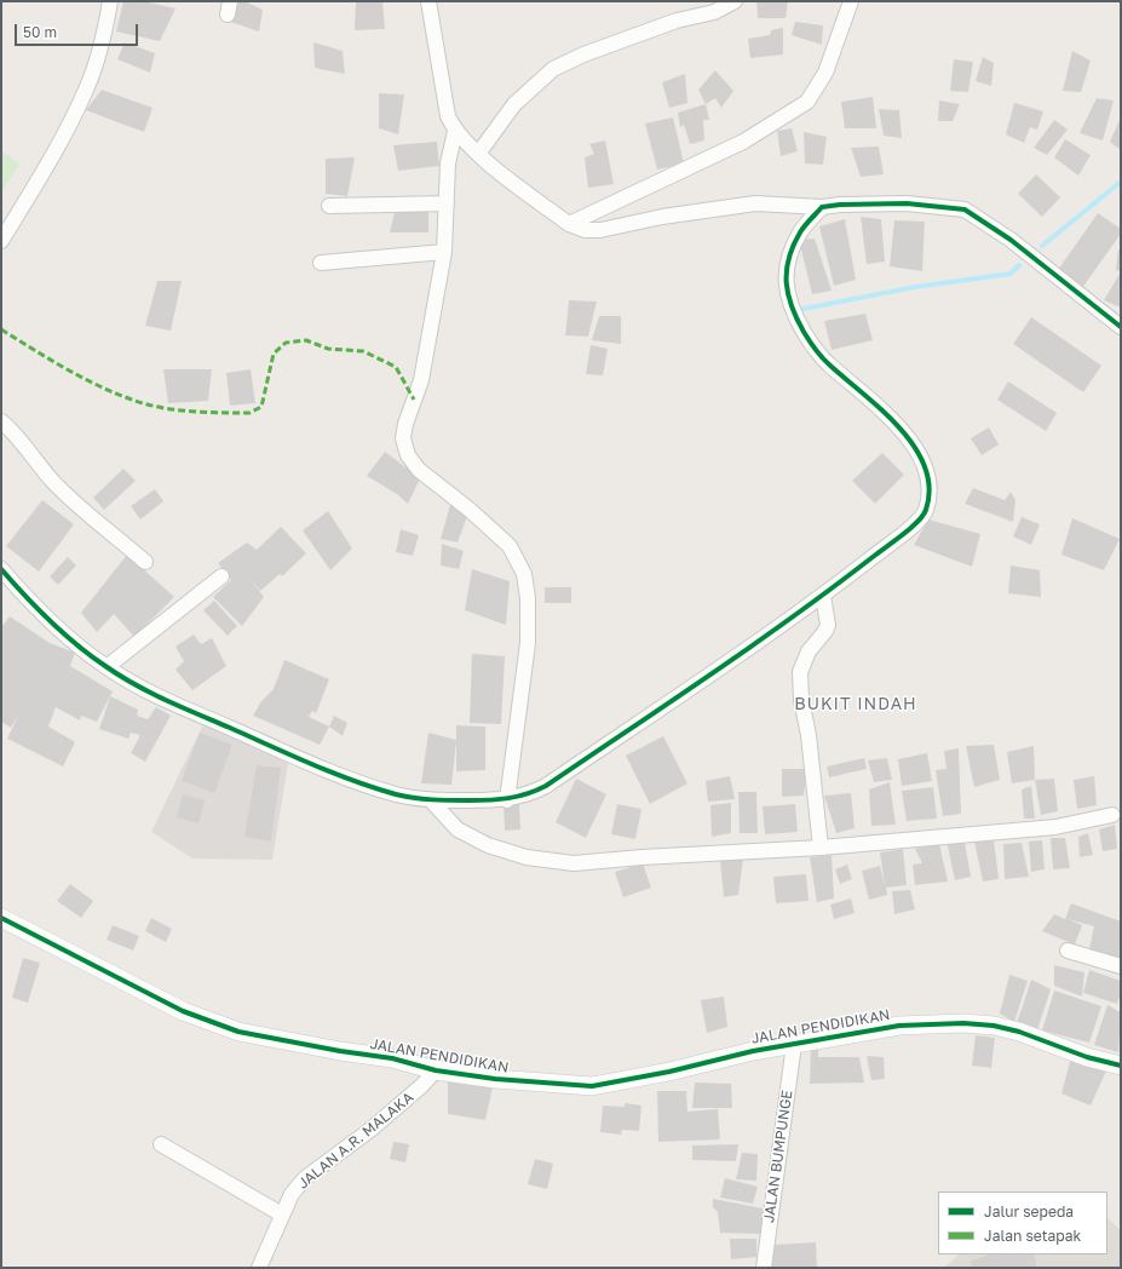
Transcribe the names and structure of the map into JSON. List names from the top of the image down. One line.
{"streets":{"street":["JALAN PENDIDIKAN","JALAN A.R. MALAKA","JALAN BUMPUNGE"]},"crossings":[["JALAN PENDIDIKAN","JALAN A.R. MALAKA"],["JALAN PENDIDIKAN","JALAN BUMPUNGE"]],"districts":["BUKIT INDAH"],"legend":["Jalur sepeda","Jalan setapak"],"scale_bar":"50 m"}
